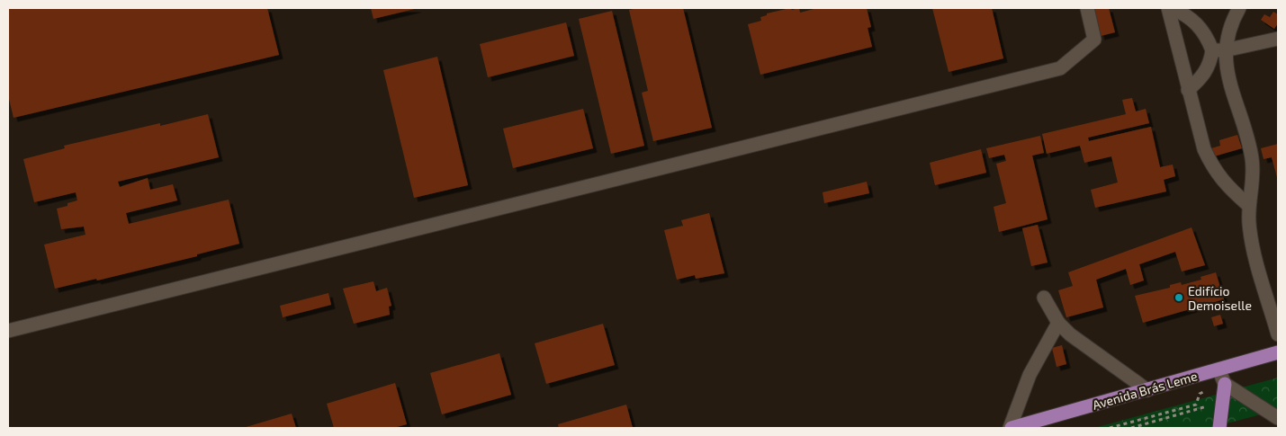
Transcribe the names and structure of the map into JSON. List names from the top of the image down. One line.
{"streets":{"main road":["Avenida Brás Leme"]},"places":["Edifício Demoiselle"]}
